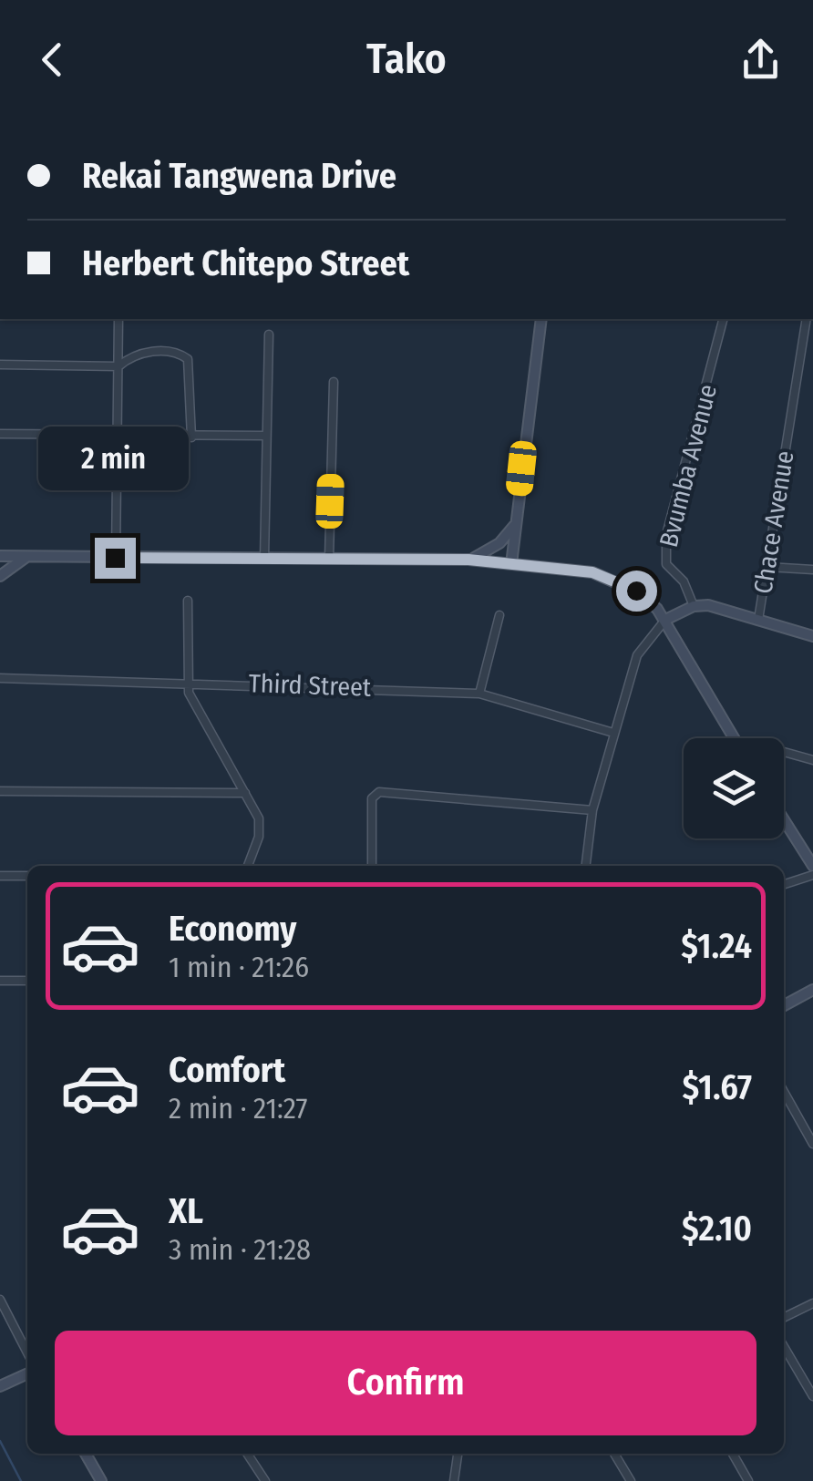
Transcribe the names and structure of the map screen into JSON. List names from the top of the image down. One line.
{"streets":{"street":["Bvumba Avenue","Chace Avenue","Third Street"]},"page":{"header":"Tako","banner":["Rekai Tangwena Drive","Herbert Chitepo Street"],"bubble":"2 min","list":[{"name":"Economy","note":"1 min · 21:26","value":"$1.24"},{"name":"Comfort","note":"2 min · 21:27","value":"$1.67"},{"name":"XL","note":"3 min · 21:28","value":"$2.10"}],"buttons":"Confirm"}}
